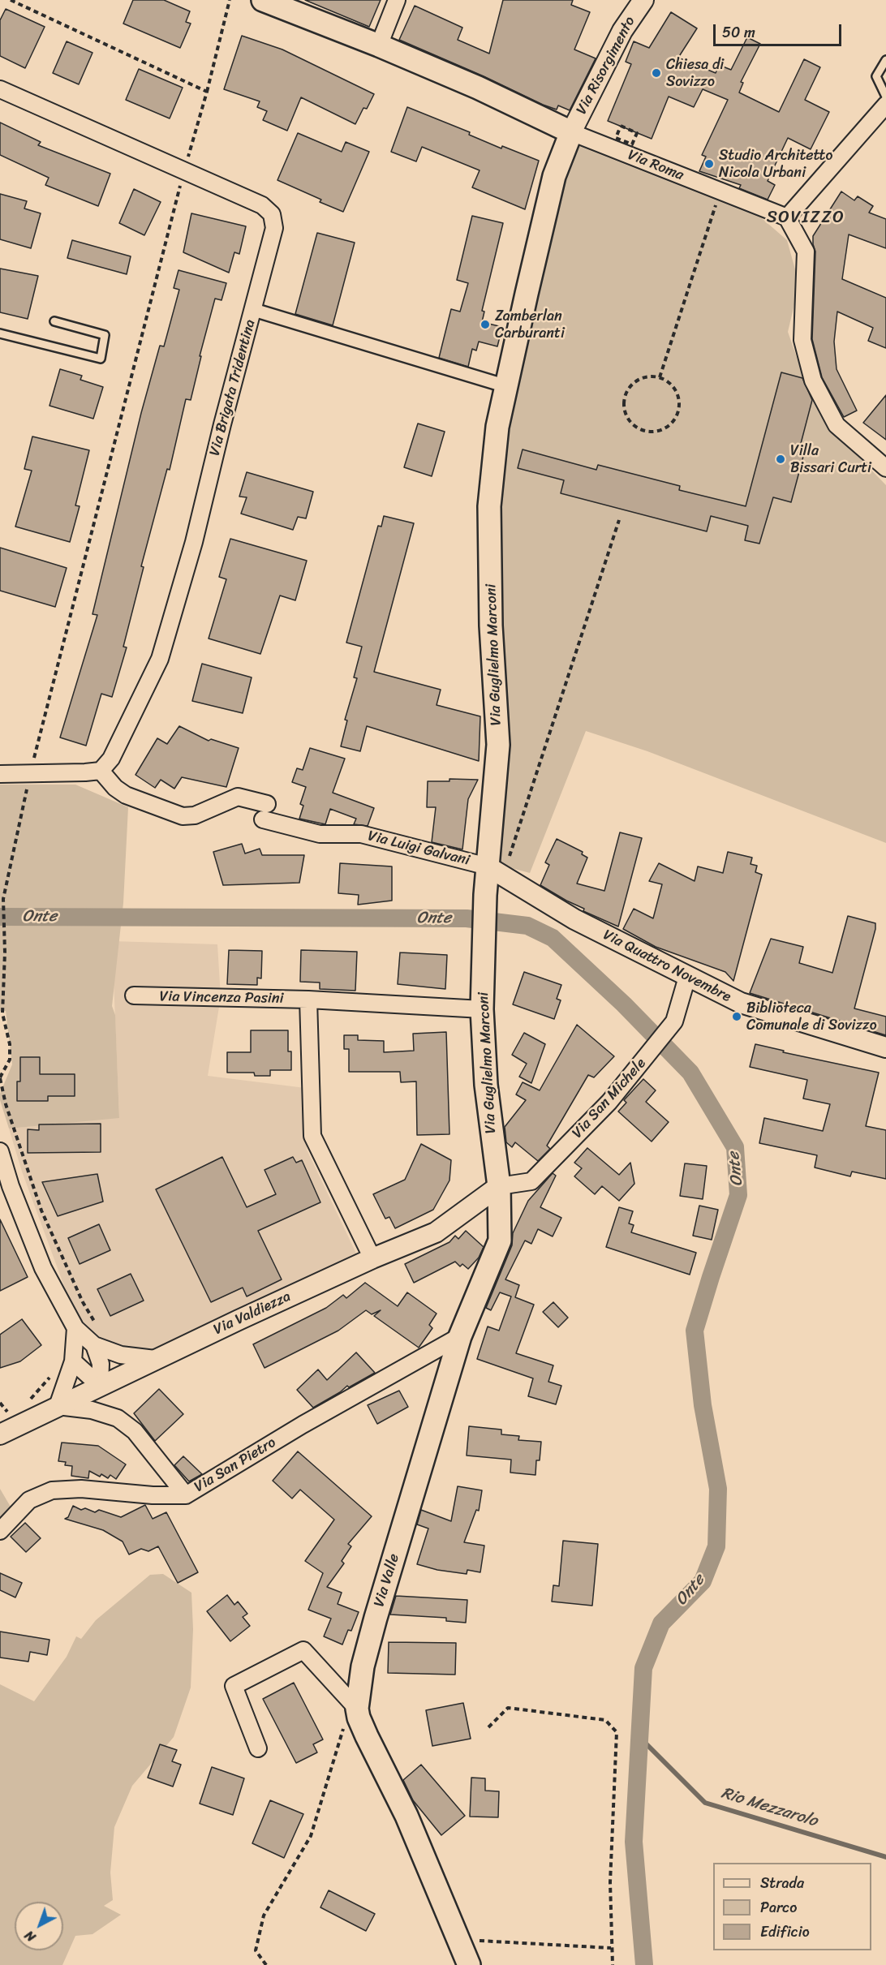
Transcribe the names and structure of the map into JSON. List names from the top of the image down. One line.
{"streets":{"main road":["Via Roma","Via Guglielmo Marconi","Via Valle"],"street":["Via Risorgimento","Via Brigata Tridentina","Via Luigi Galvani","Via Quattro Novembre","Via Vincenza Pasini","Via San Michele","Via Valdiezza","Via San Pietro"]},"crossings":[["Via Risorgimento","Via Roma"],["Via Risorgimento","Via Guglielmo Marconi"],["Via Roma","Via Guglielmo Marconi"],["Via Guglielmo Marconi","Via Luigi Galvani"],["Via Guglielmo Marconi","Via Quattro Novembre"],["Via Guglielmo Marconi","Via Vincenza Pasini"],["Via Guglielmo Marconi","Via San Michele"],["Via Guglielmo Marconi","Via Valdiezza"],["Via Guglielmo Marconi","Via Valle"],["Via Luigi Galvani","Via Quattro Novembre"],["Via Quattro Novembre","Via San Michele"],["Via San Michele","Via Valdiezza"],["Via San Michele","Via Valle"],["Via Valdiezza","Via Valle"],["Via San Pietro","Via Valle"]],"districts":["SOVIZZO"],"water":["Onte","Rio Mezzarolo"],"places":["Chiesa di Sovizzo","Studio Architetto Nicola Urbani","Zamberlan Carburanti","Villa Bissari Curti","Biblioteca Comunale di Sovizzo"],"legend":["Strada","Parco","Edificio"],"scale_bar":"50 m","north":"bottom left"}
